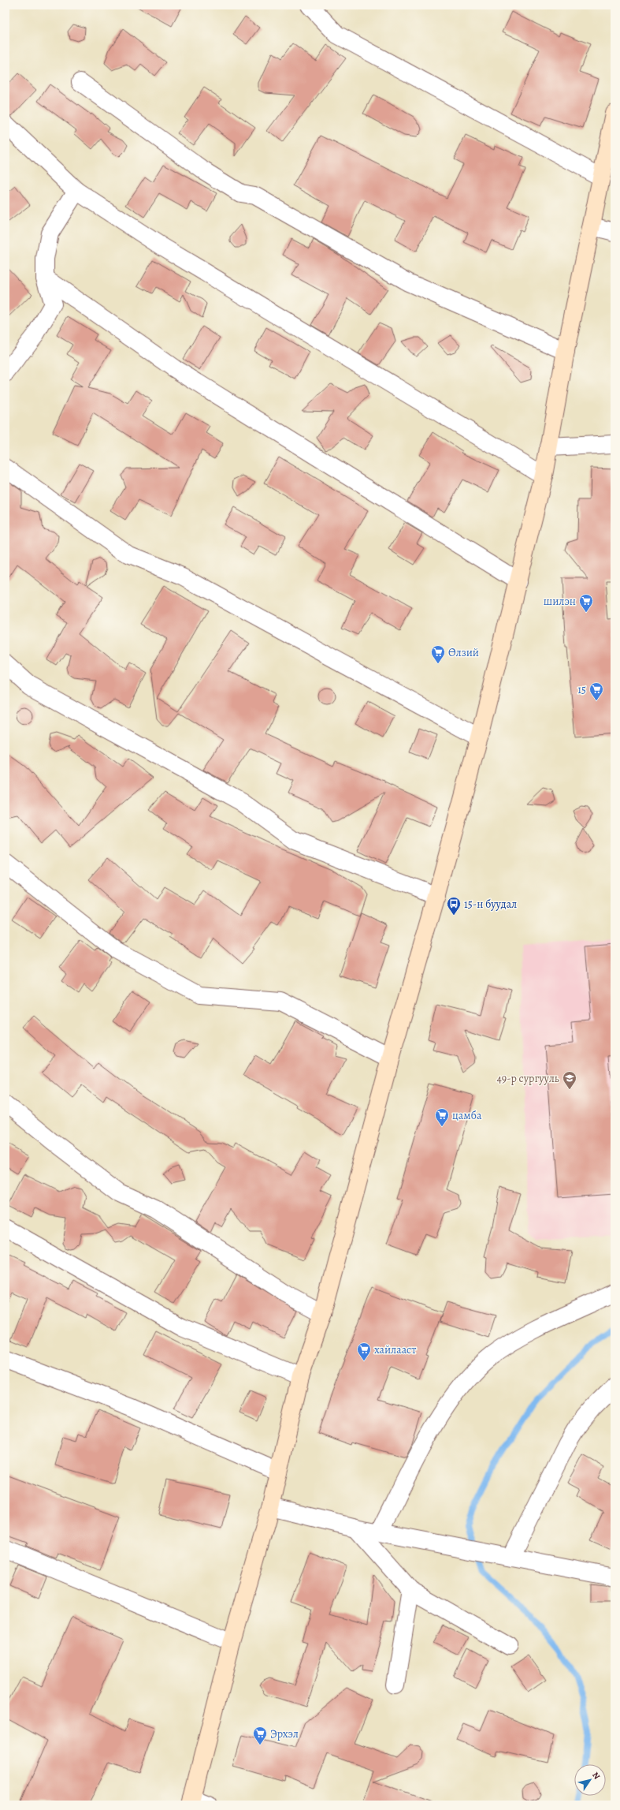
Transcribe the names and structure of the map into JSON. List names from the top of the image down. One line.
{"places":{"supermarket":["шилэн","Өлзий","15","цамба","хайлааст","Эрхэл"],"bus stop":["15-н буудал"],"school or university":["49-р сургууль"]},"north":"top right"}
